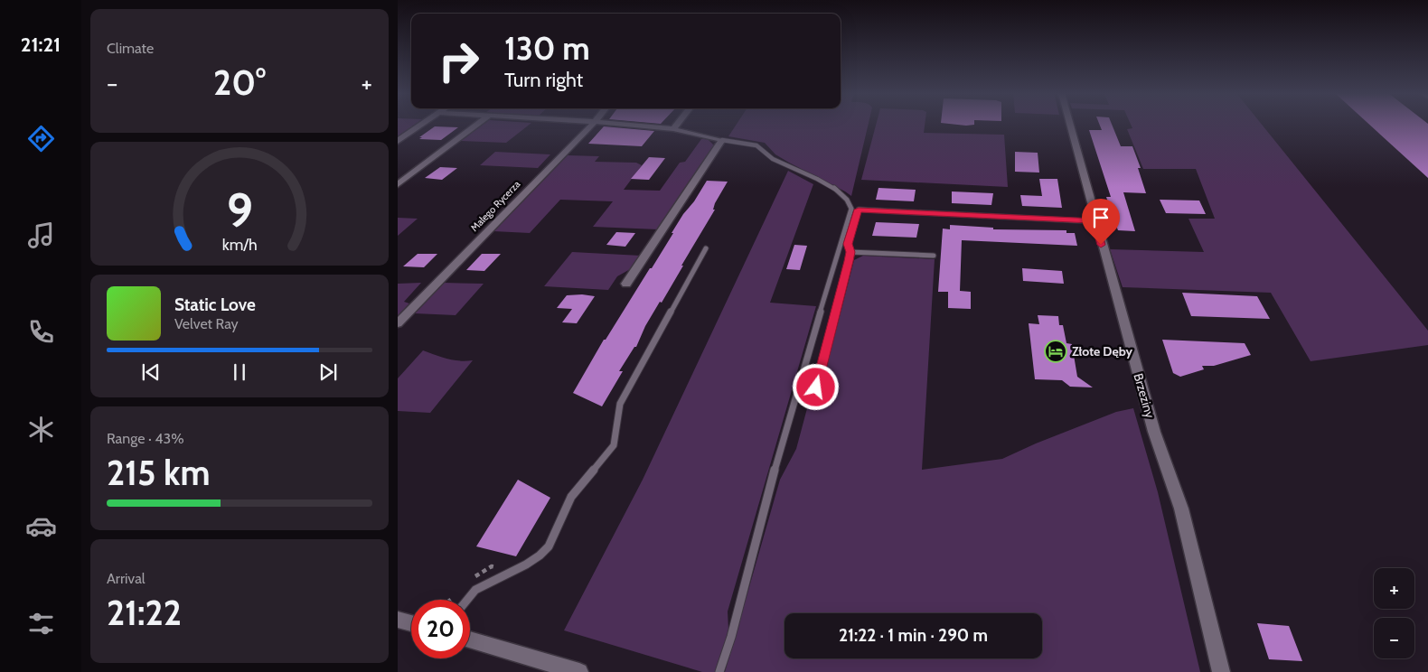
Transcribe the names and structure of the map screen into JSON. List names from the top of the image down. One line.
{"streets":{"street":["Małego Rycerza","Brzeziny"]},"places":{"hotel":["Złote Dęby"]},"page":{"tabs":"21:21","tile":["Climate",["Range · 43%","215 km"],["Arrival","21:22"]],"turn":["130 m","Turn right"],"heat":["−","20°","+"],"song":["Static Love","Velvet Ray"],"map_buttons":["+","−"],"limit":"20","trip":"21:22 · 1 min · 290 m","gauge":["9","km/h"]}}
